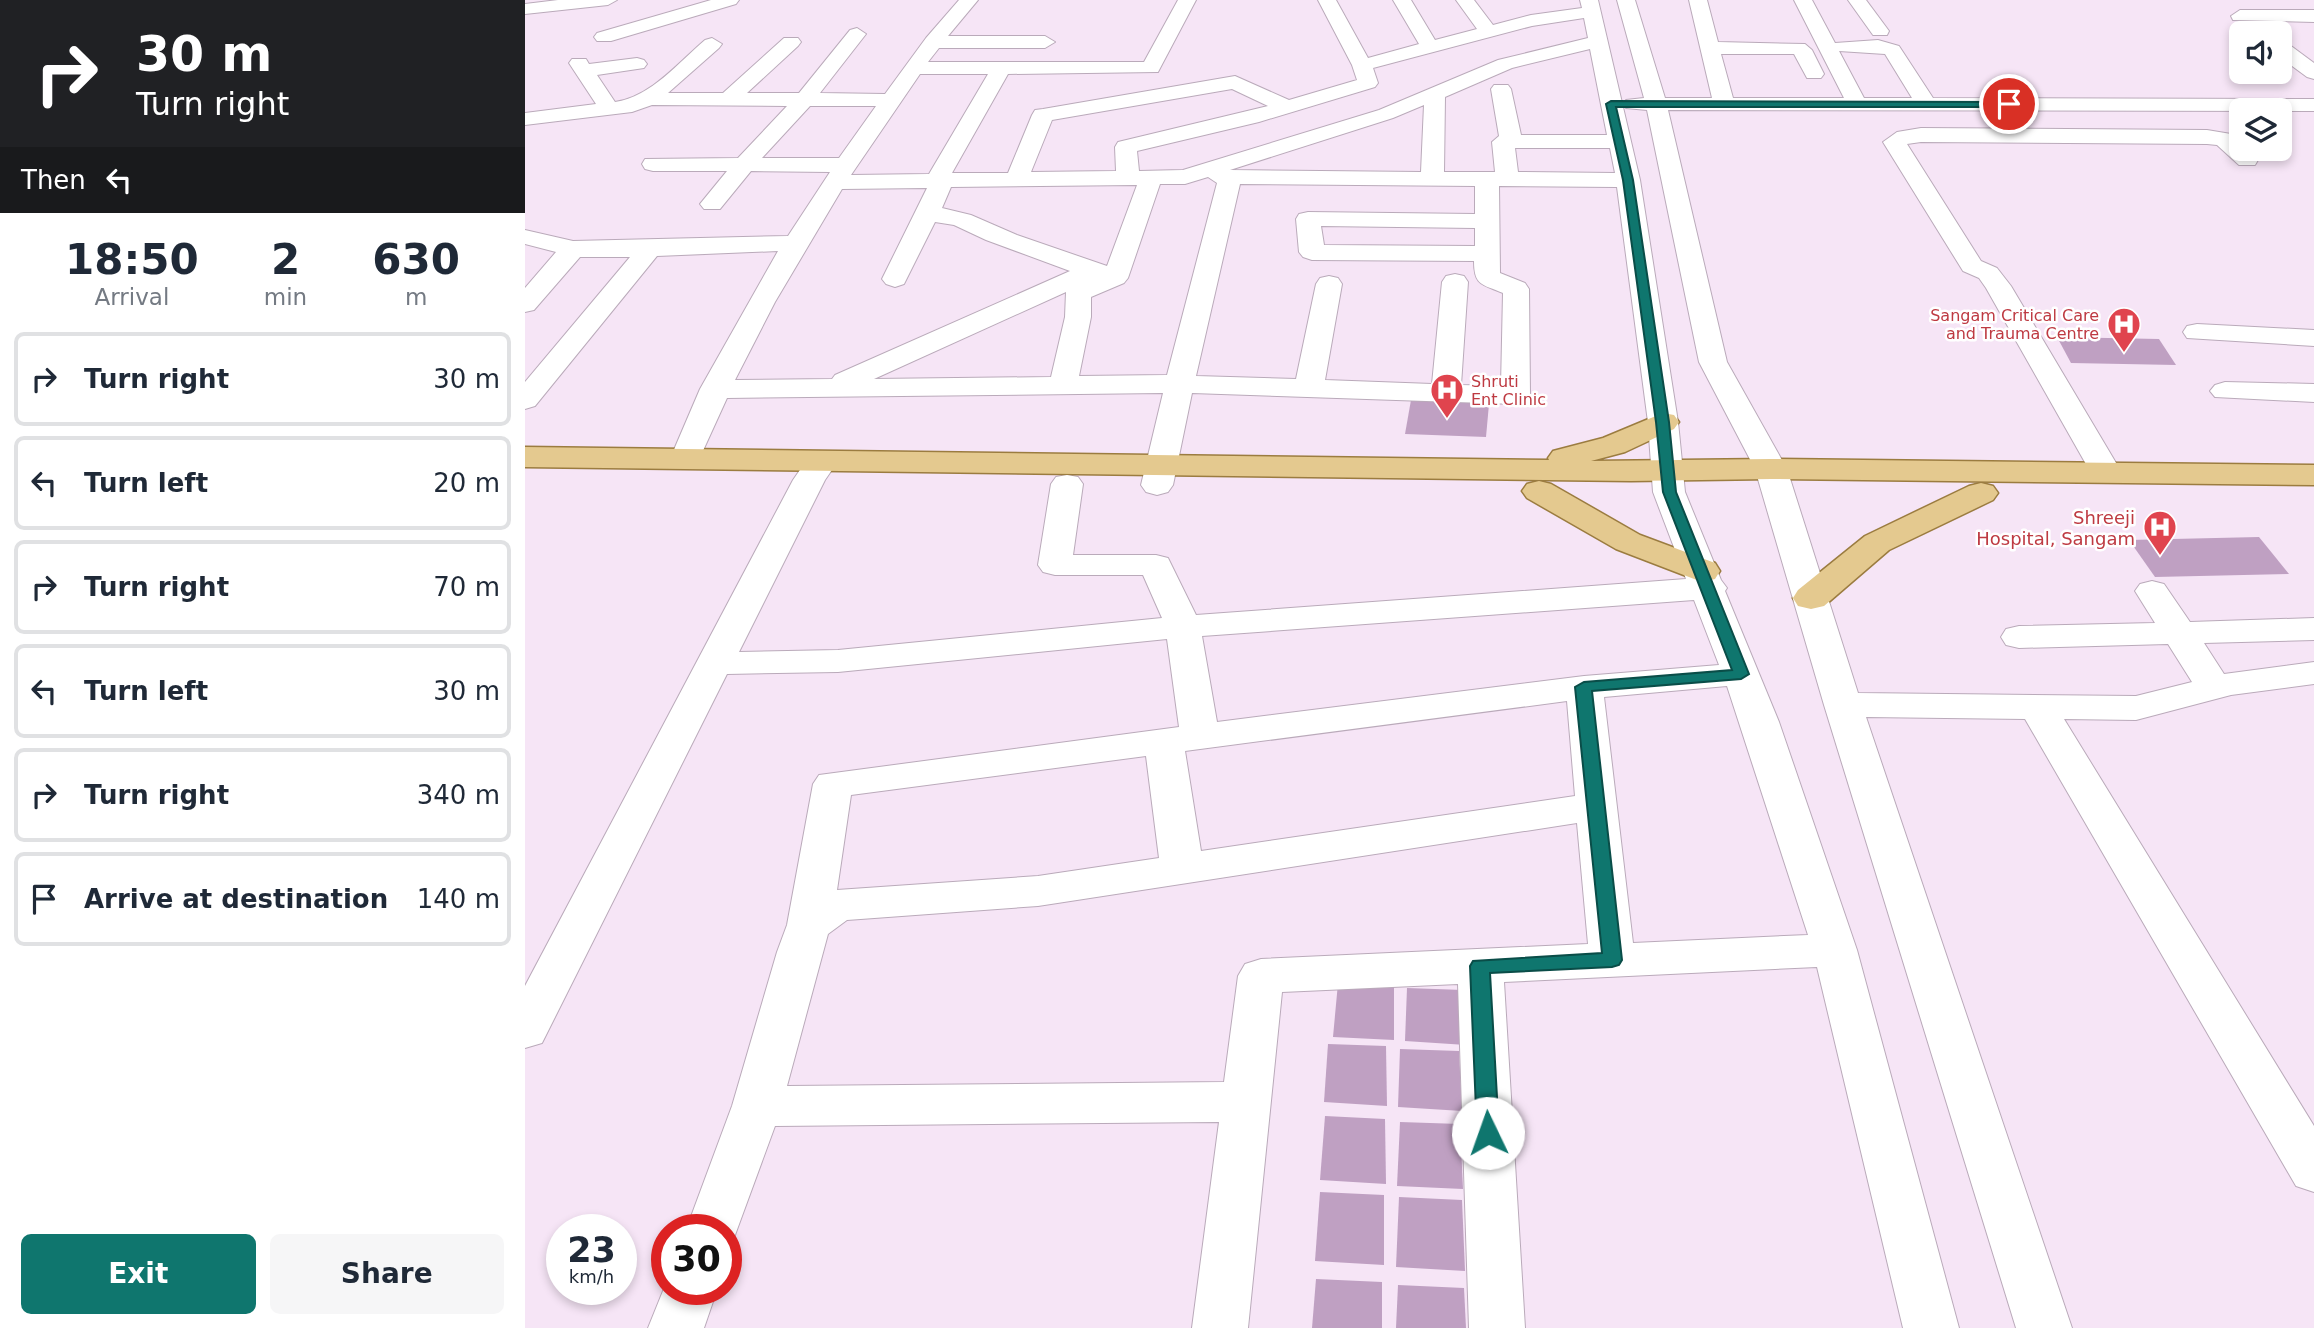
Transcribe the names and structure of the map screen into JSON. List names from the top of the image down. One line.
{"places":{"hospital":["Sangam Critical Care and Trauma Centre","Shruti Ent Clinic","Shreeji Hospital, Sangam"]},"page":{"turn":["30 m","Turn right"],"then":"Then","eta":["18:50","Arrival","2","min","630","m"],"list":[{"name":"Turn right","value":"30 m"},{"name":"Turn left","value":"20 m"},{"name":"Turn right","value":"70 m"},{"name":"Turn left","value":"30 m"},{"name":"Turn right","value":"340 m"},{"name":"Arrive at destination","value":"140 m"}],"speed":"23 km/h","limit":"30","buttons":["Exit","Share"]}}
